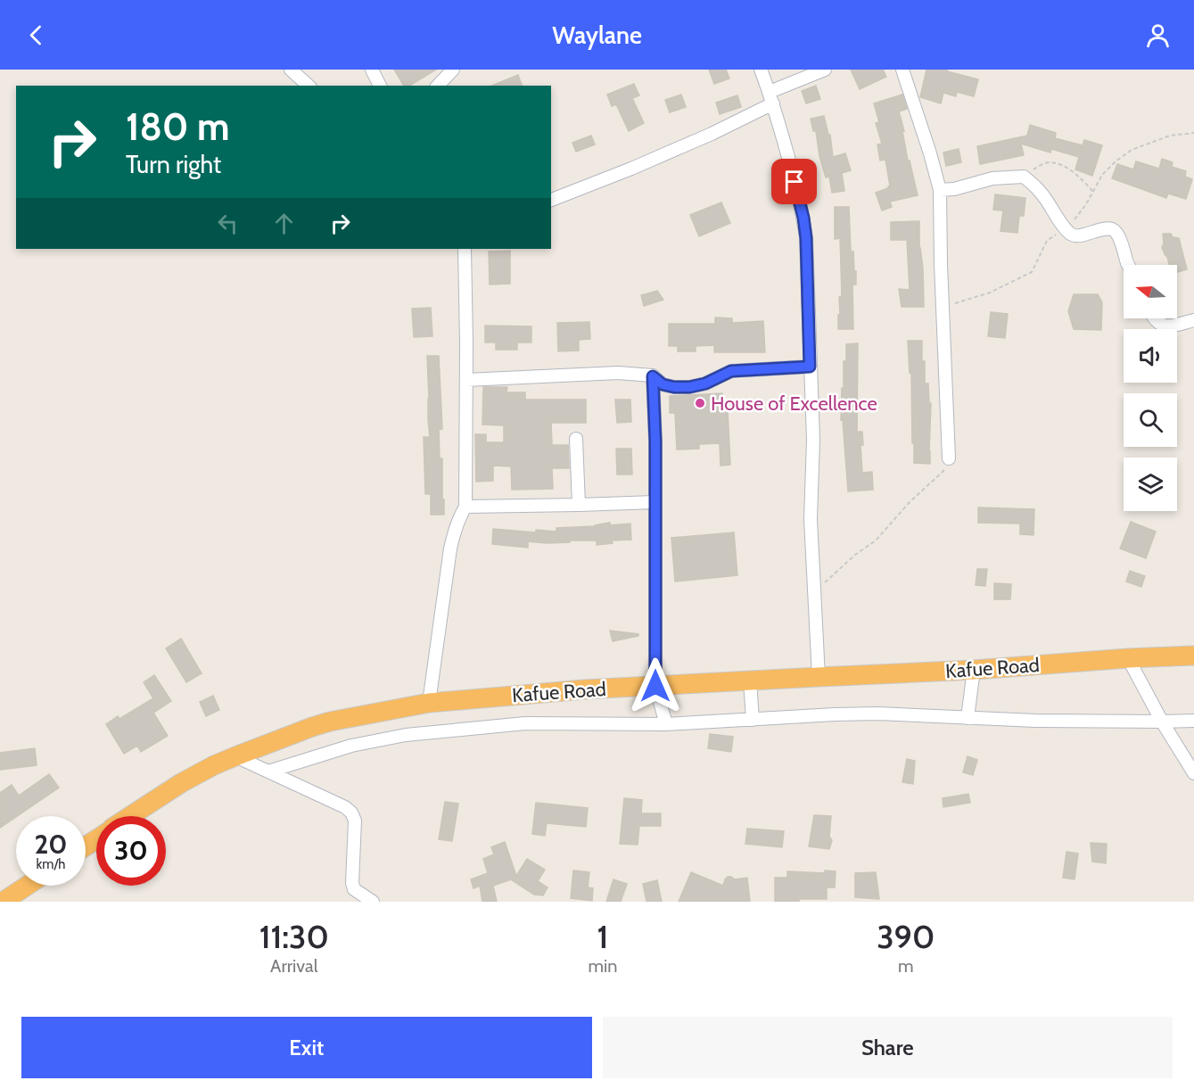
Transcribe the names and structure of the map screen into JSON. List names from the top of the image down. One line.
{"streets":{"highway":["Kafue Road"]},"places":["House of Excellence"],"north":"left","page":{"header":"Waylane","turn":["180 m","Turn right"],"speed":"20 km/h","limit":"30","eta":["11:30","Arrival","1","min","390","m"],"buttons":["Exit","Share"]}}
